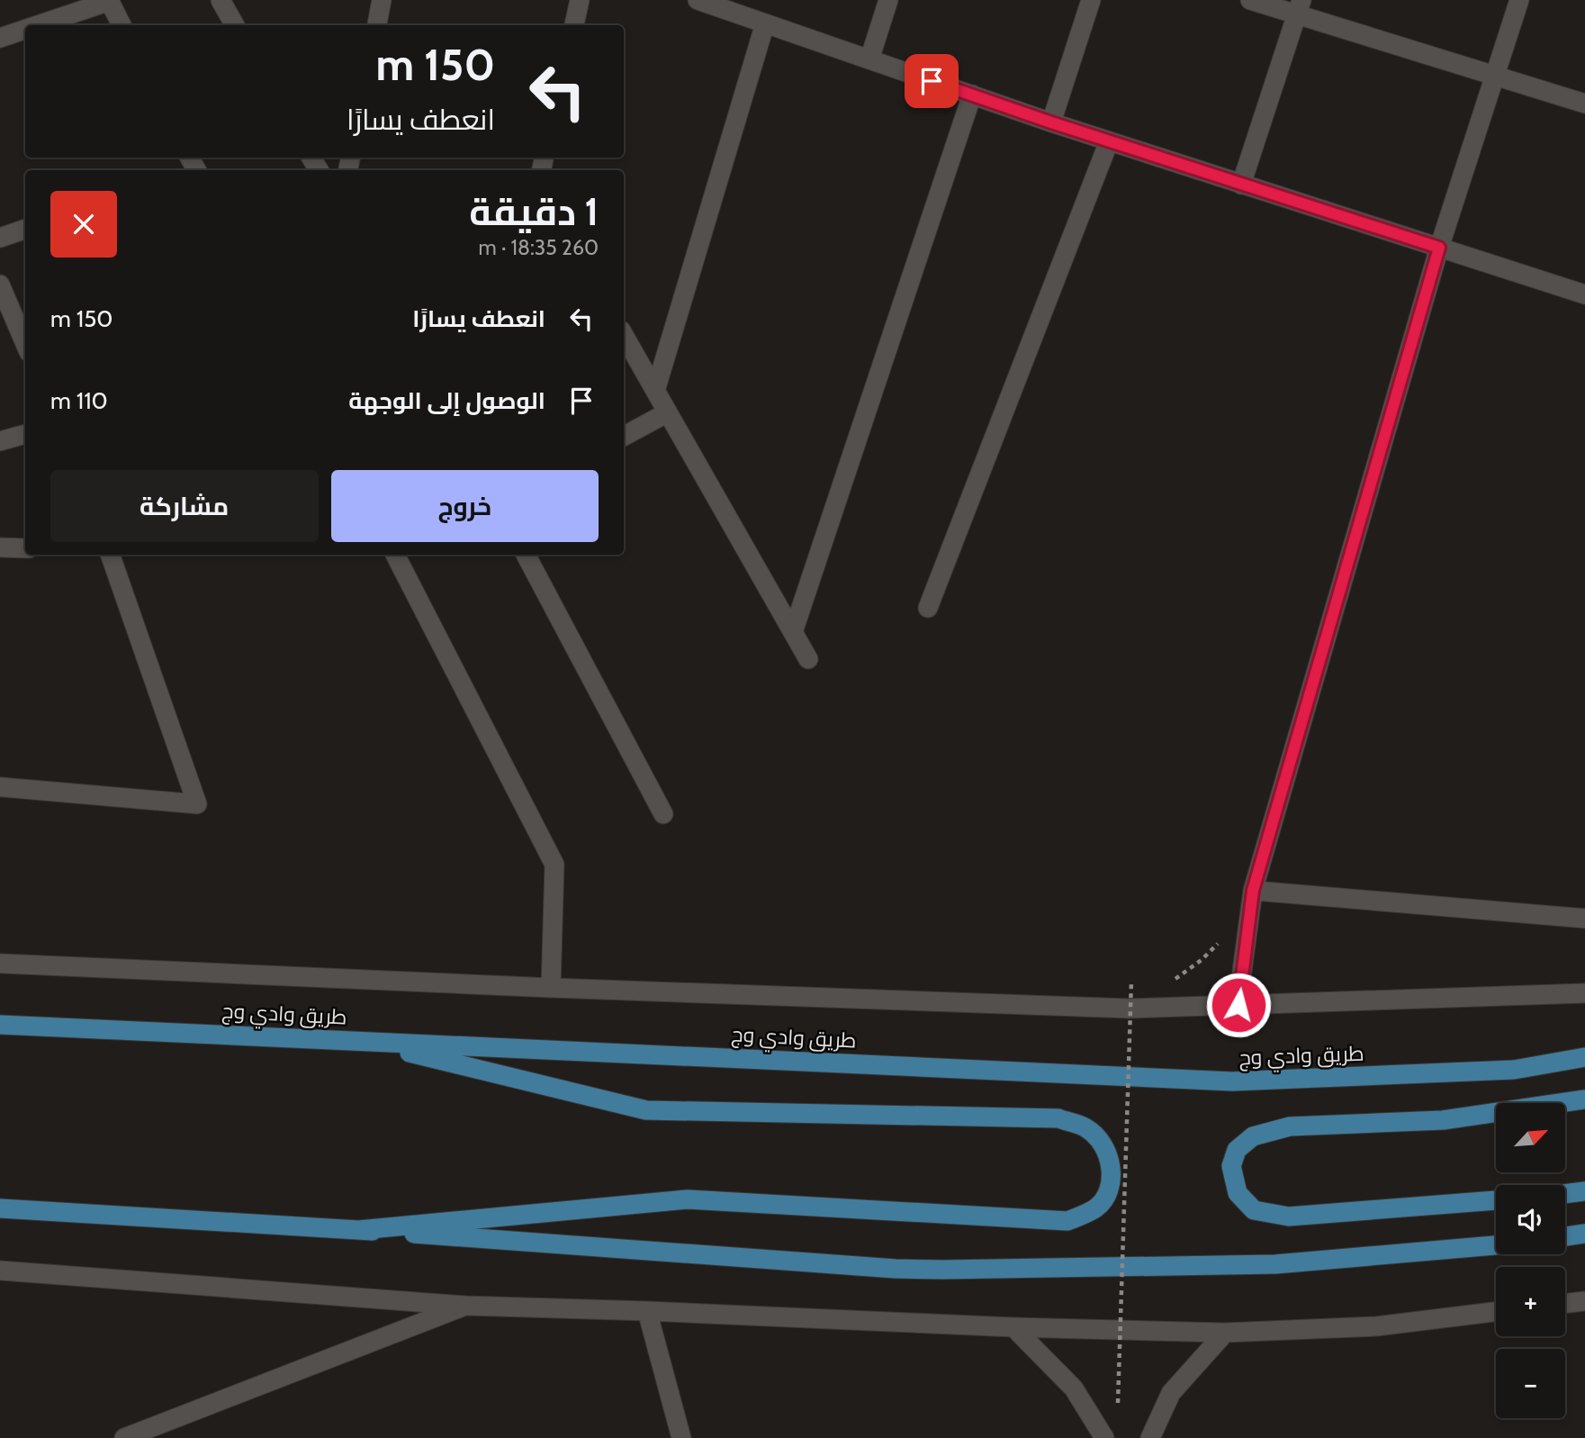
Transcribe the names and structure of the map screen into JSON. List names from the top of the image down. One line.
{"streets":{"main road":["طريق وادي وج"]},"north":"top right","page":{"turn":["150 m","انعطف يسارًا"],"heading":["1 دقيقة","260 m · 18:35"],"list":[{"name":"انعطف يسارًا","value":"150 m"},{"name":"الوصول إلى الوجهة","value":"110 m"}],"buttons":["خروج","مشاركة"],"map_buttons":["+","−"]}}
